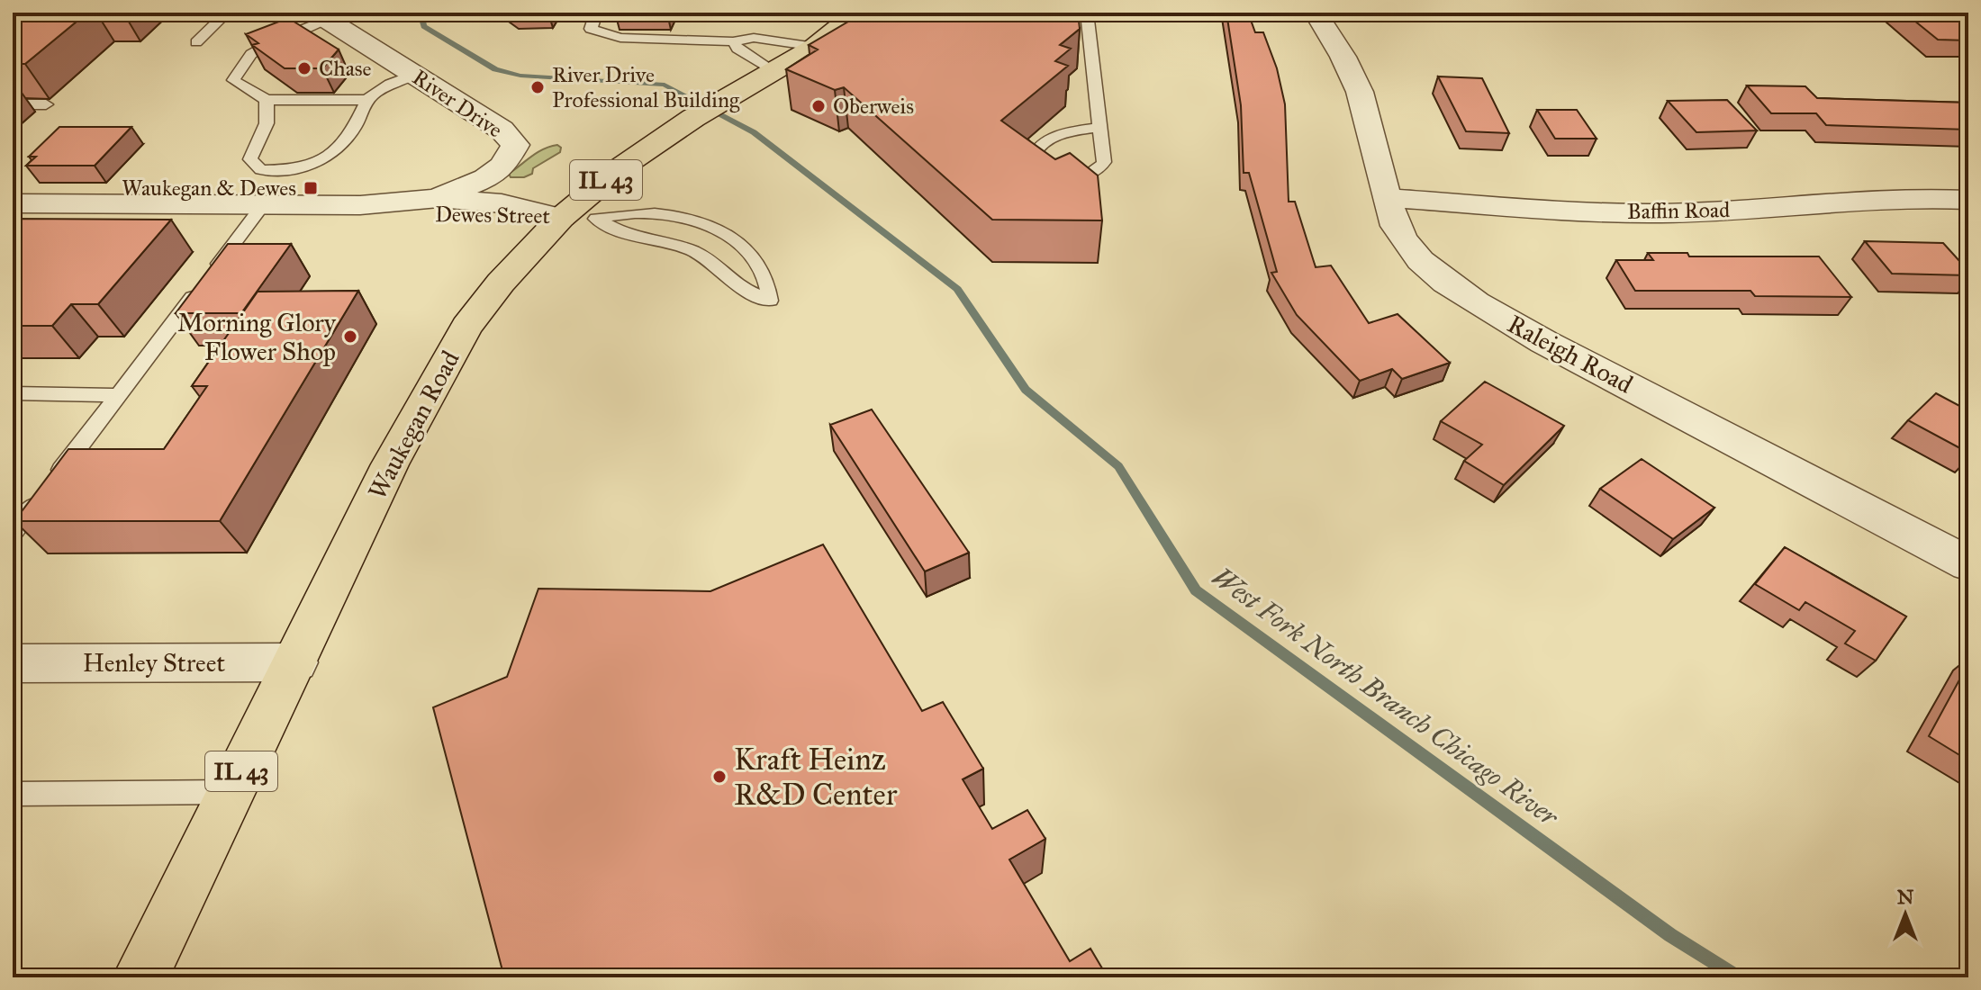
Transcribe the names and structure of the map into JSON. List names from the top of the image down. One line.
{"streets":{"main road":["IL 43","Waukegan Road"],"street":["River Drive","Baffin Road","Dewes Street","Raleigh Road","Henley Street"]},"crossings":[["River Drive","Dewes Street"],["Baffin Road","Raleigh Road"],["Dewes Street","Waukegan Road"],["Waukegan Road","Henley Street"]],"water":["West Fork North Branch Chicago River"],"places":{"other":["Chase","River Drive Professional Building","Oberweis","Morning Glory Flower Shop","Kraft Heinz R&D Center"],"transit":["Waukegan & Dewes"]},"north":"top"}
